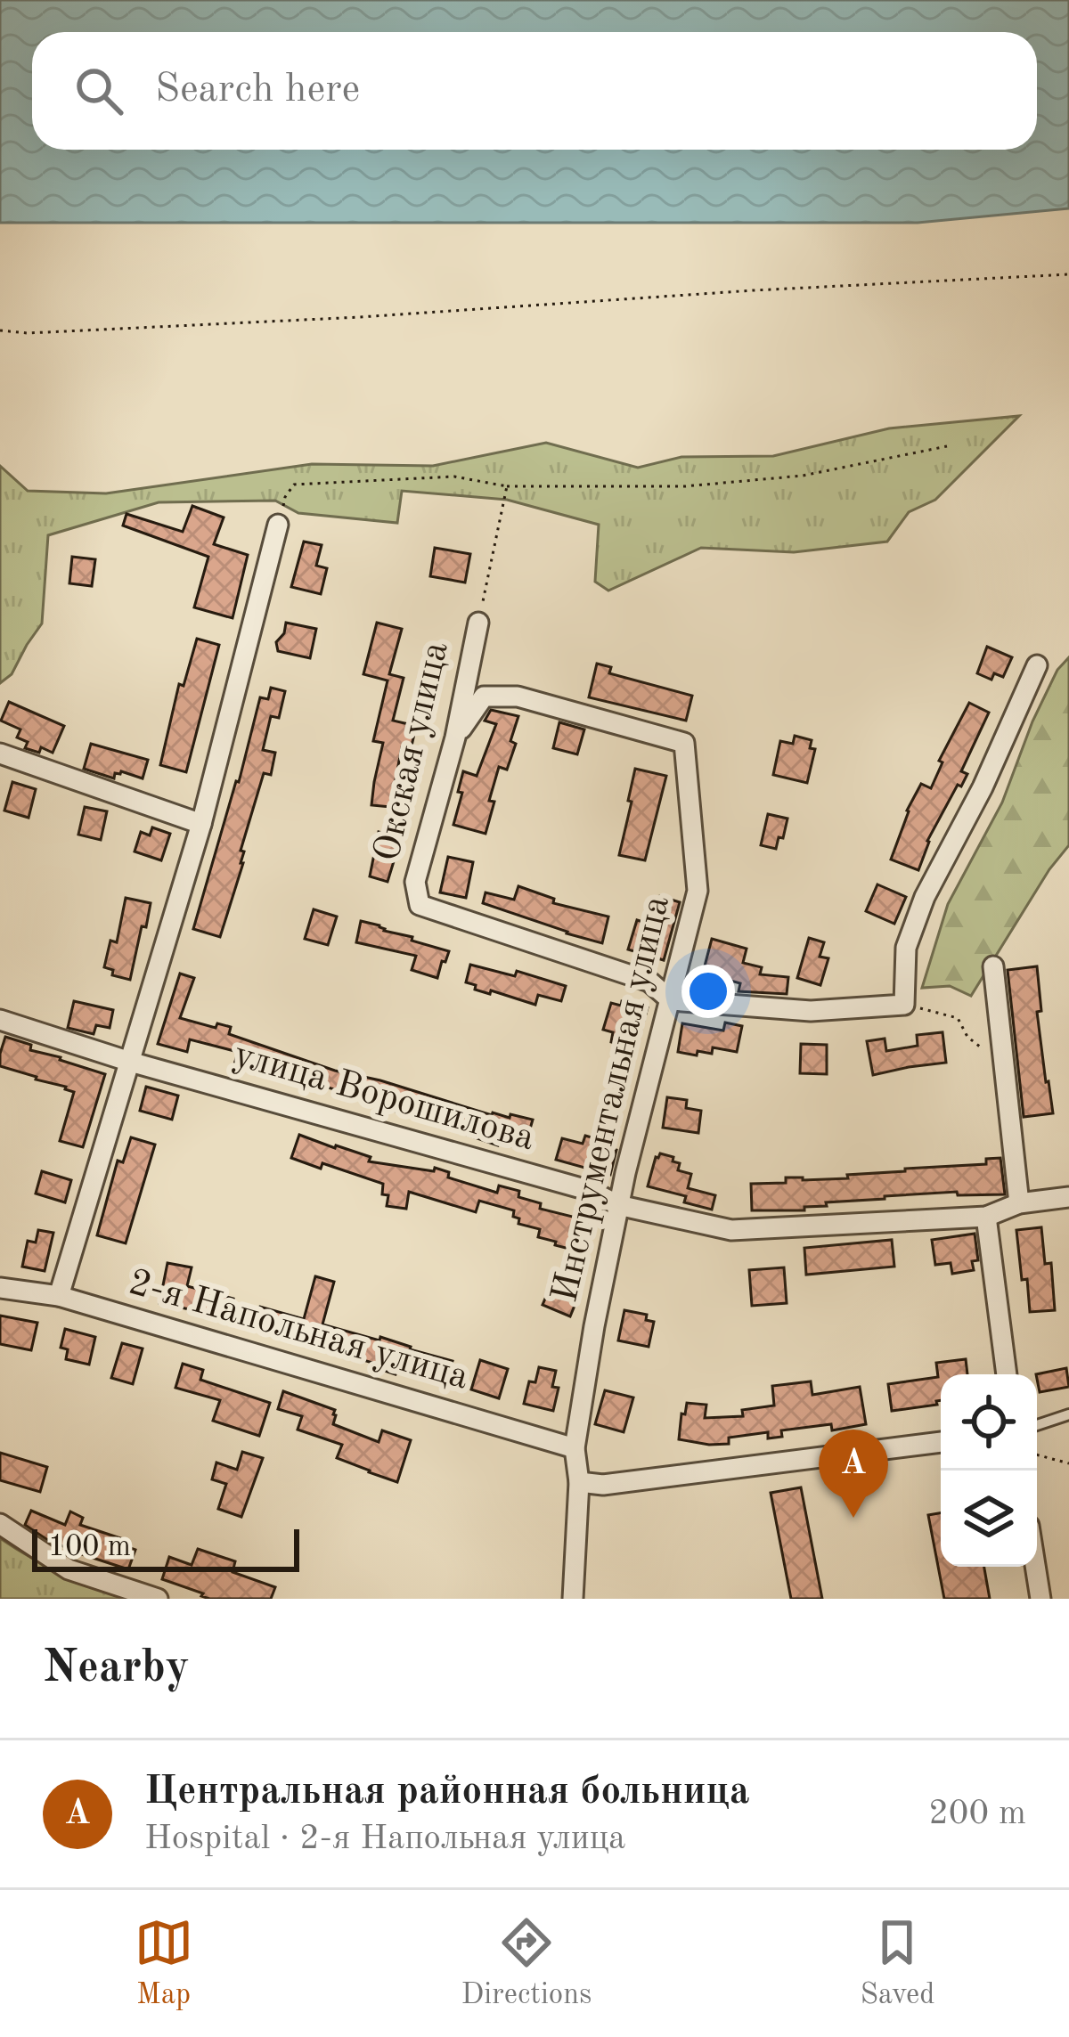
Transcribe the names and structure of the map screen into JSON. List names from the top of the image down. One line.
{"streets":{"street":["Окская улица","улица Ворошилова","Инструментальная улица","2-я Напольная улица"]},"crossings":[["Окская улица","Инструментальная улица"],["улица Ворошилова","Инструментальная улица"],["Инструментальная улица","2-я Напольная улица"]],"scale_bar":"100 m","page":{"search":"Search here","pins":"A","scale":"100 m","heading":"Nearby","list":[{"mark":"A","name":"Центральная районная больница","note":"Hospital · 2-я Напольная улица","value":"200 m"}],"nav":["Map","Directions","Saved"]}}
